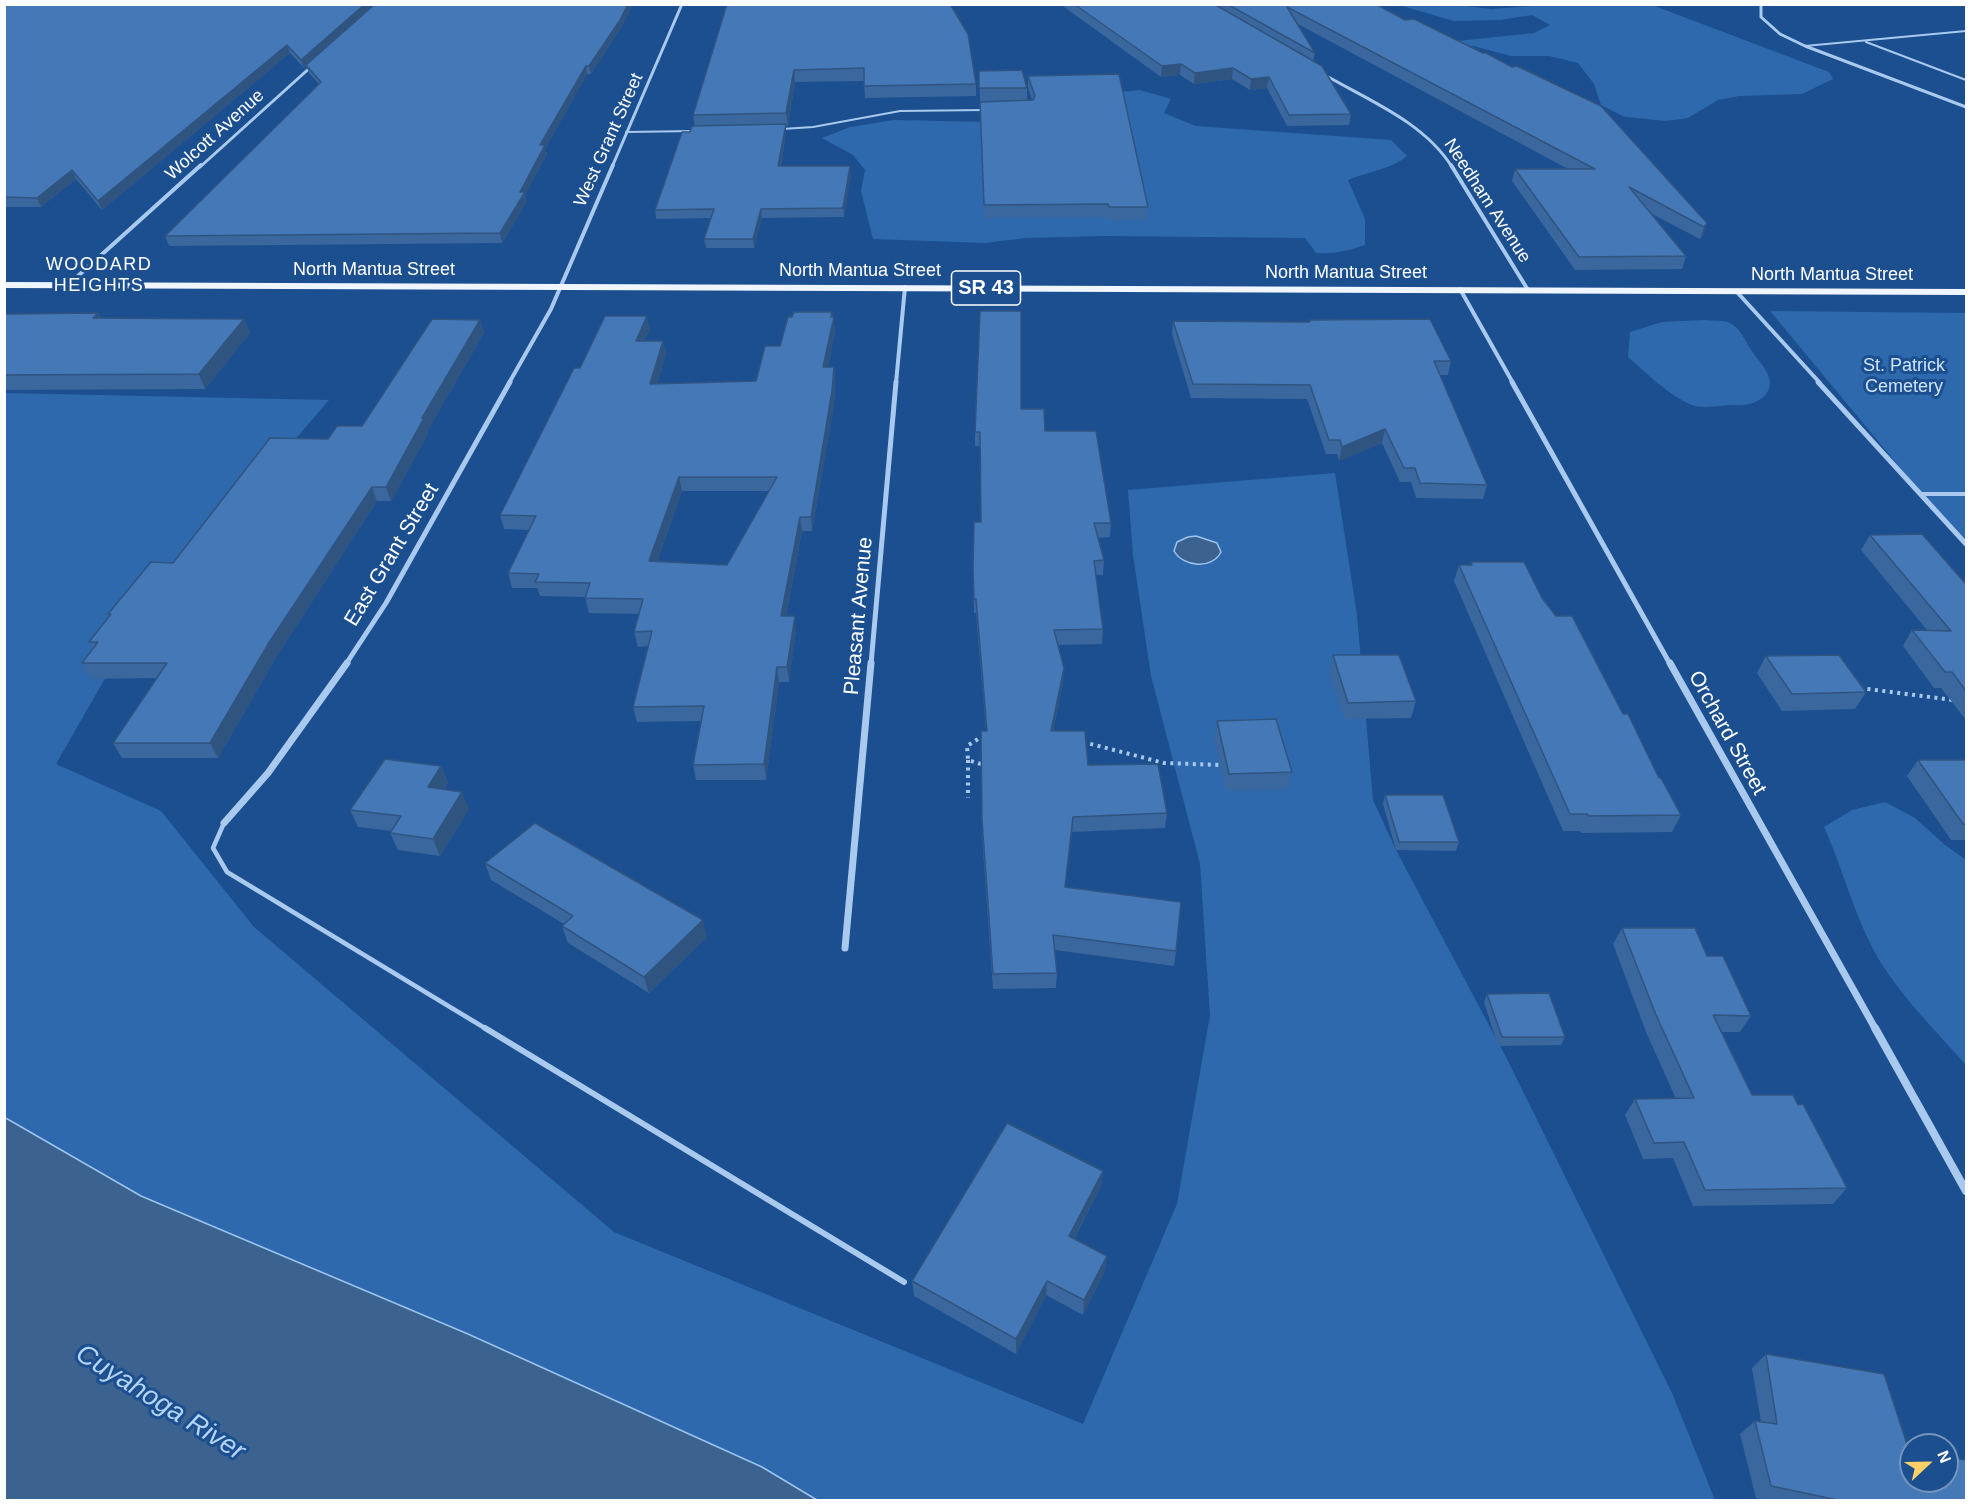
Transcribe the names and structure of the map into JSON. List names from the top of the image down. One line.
{"streets":{"main road":["North Mantua Street","SR 43"],"street":["Wolcott Avenue","West Grant Street","Needham Avenue","East Grant Street","Pleasant Avenue","Orchard Street"]},"crossings":[["Wolcott Avenue","North Mantua Street"],["West Grant Street","North Mantua Street"],["West Grant Street","East Grant Street"],["Needham Avenue","North Mantua Street"],["North Mantua Street","East Grant Street"],["North Mantua Street","Pleasant Avenue"],["North Mantua Street","Orchard Street"]],"districts":["WOODARD HEIGHTS"],"water":["Cuyahoga River"],"parks":["St. Patrick Cemetery"],"north":"right"}
